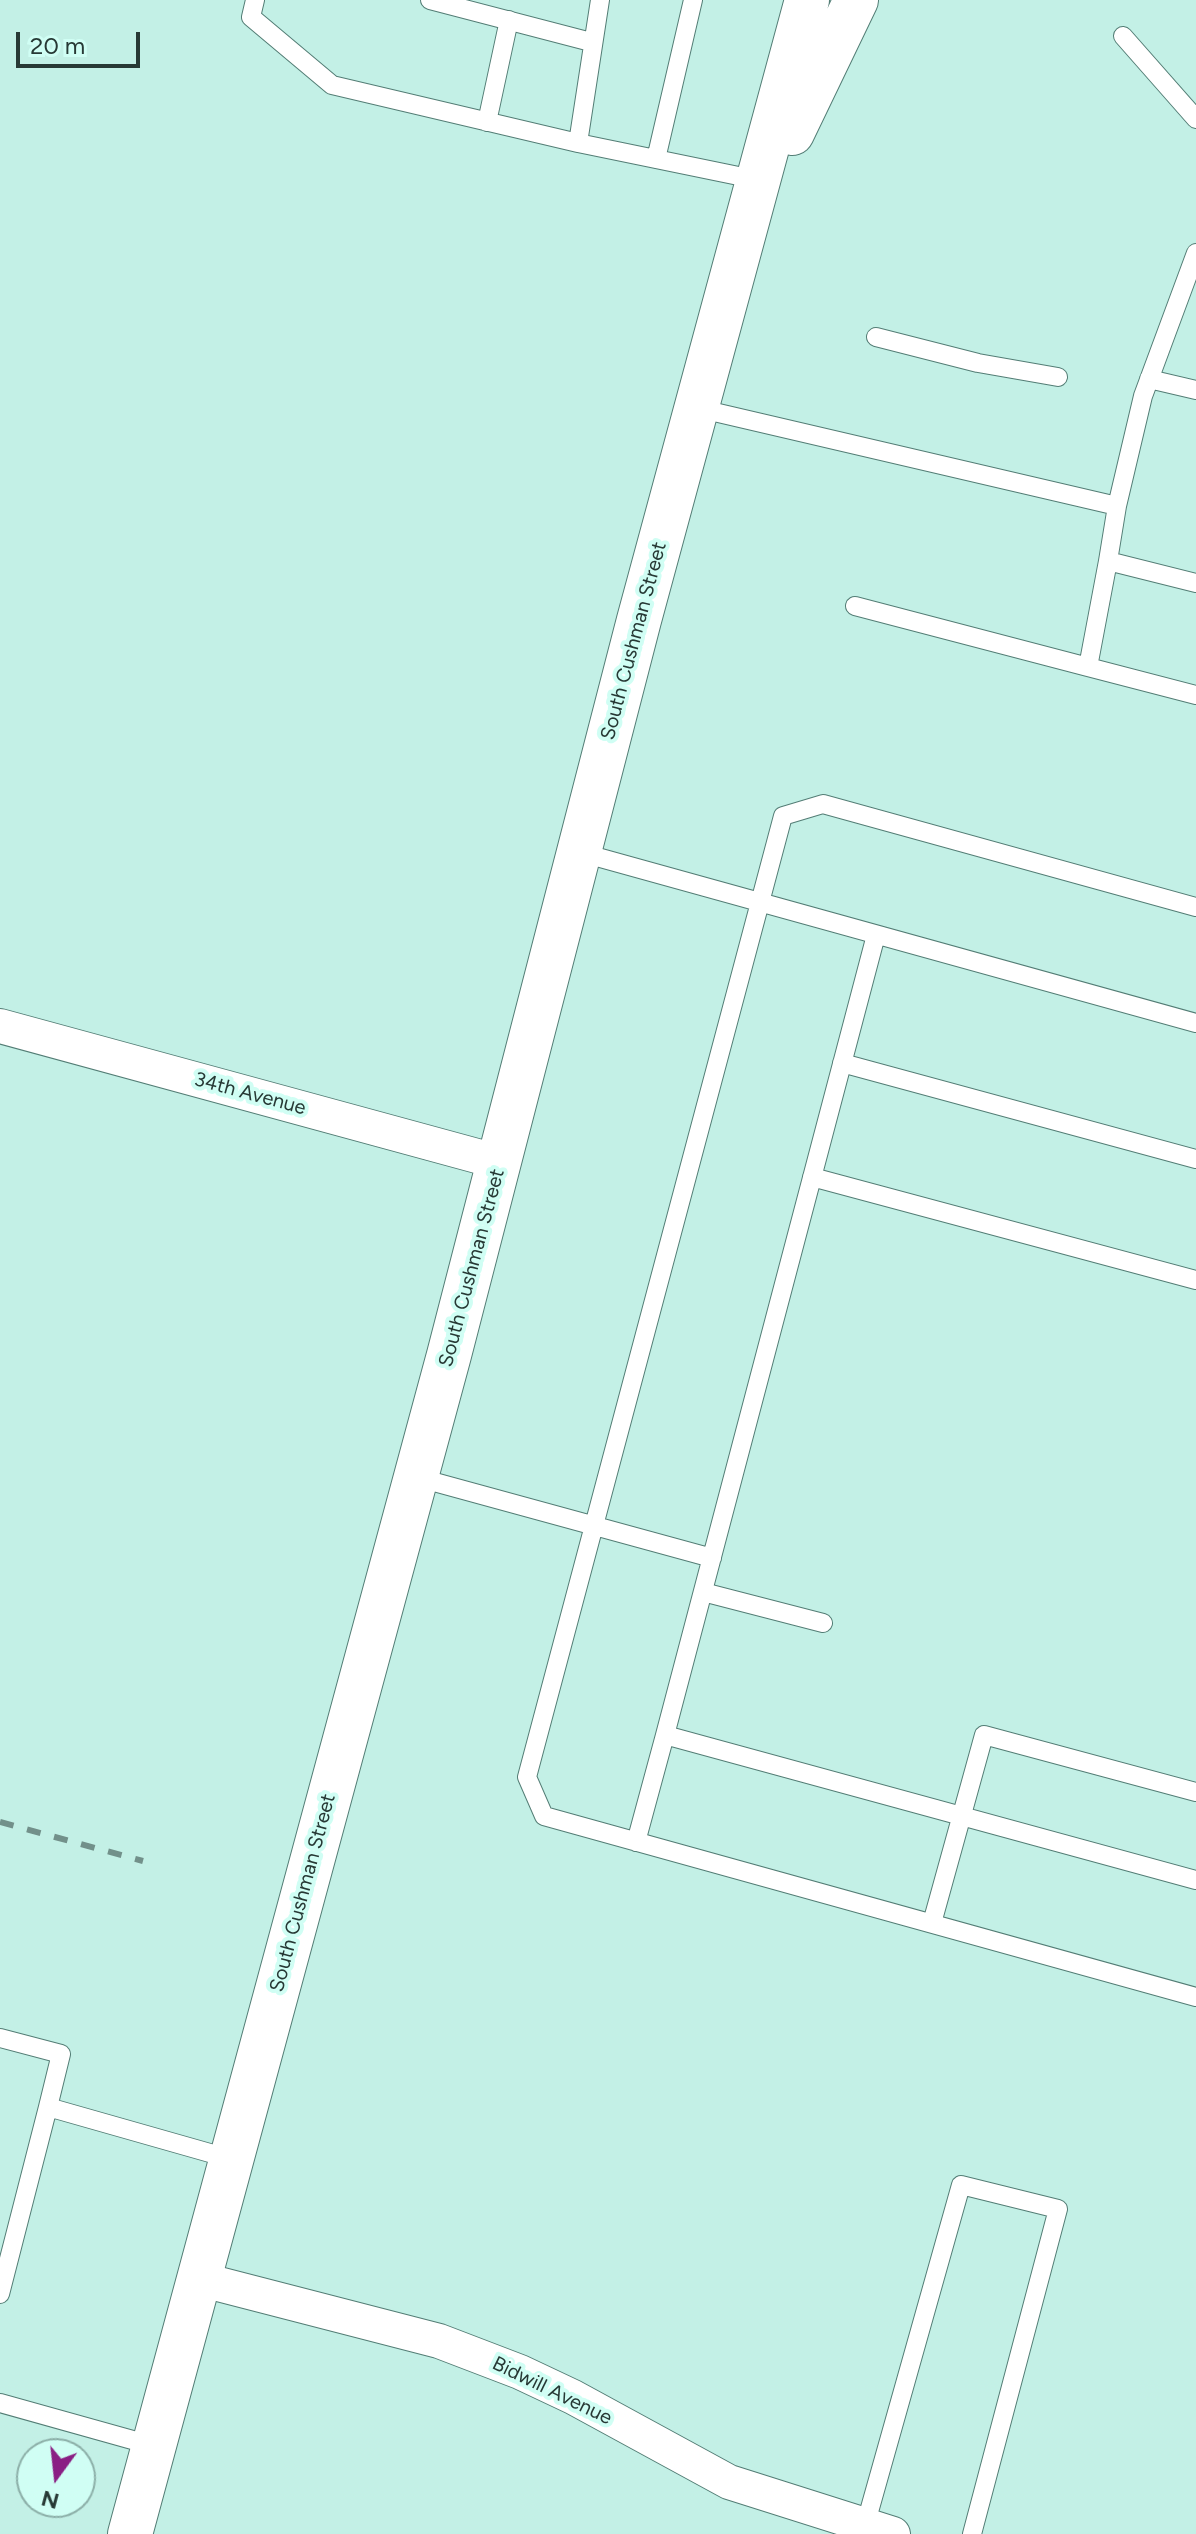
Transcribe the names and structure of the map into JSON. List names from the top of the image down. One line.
{"streets":{"main road":["South Cushman Street"],"street":["34th Avenue","Bidwill Avenue"]},"crossings":[["South Cushman Street","34th Avenue"],["South Cushman Street","Bidwill Avenue"]],"scale_bar":"20 m","north":"bottom"}
